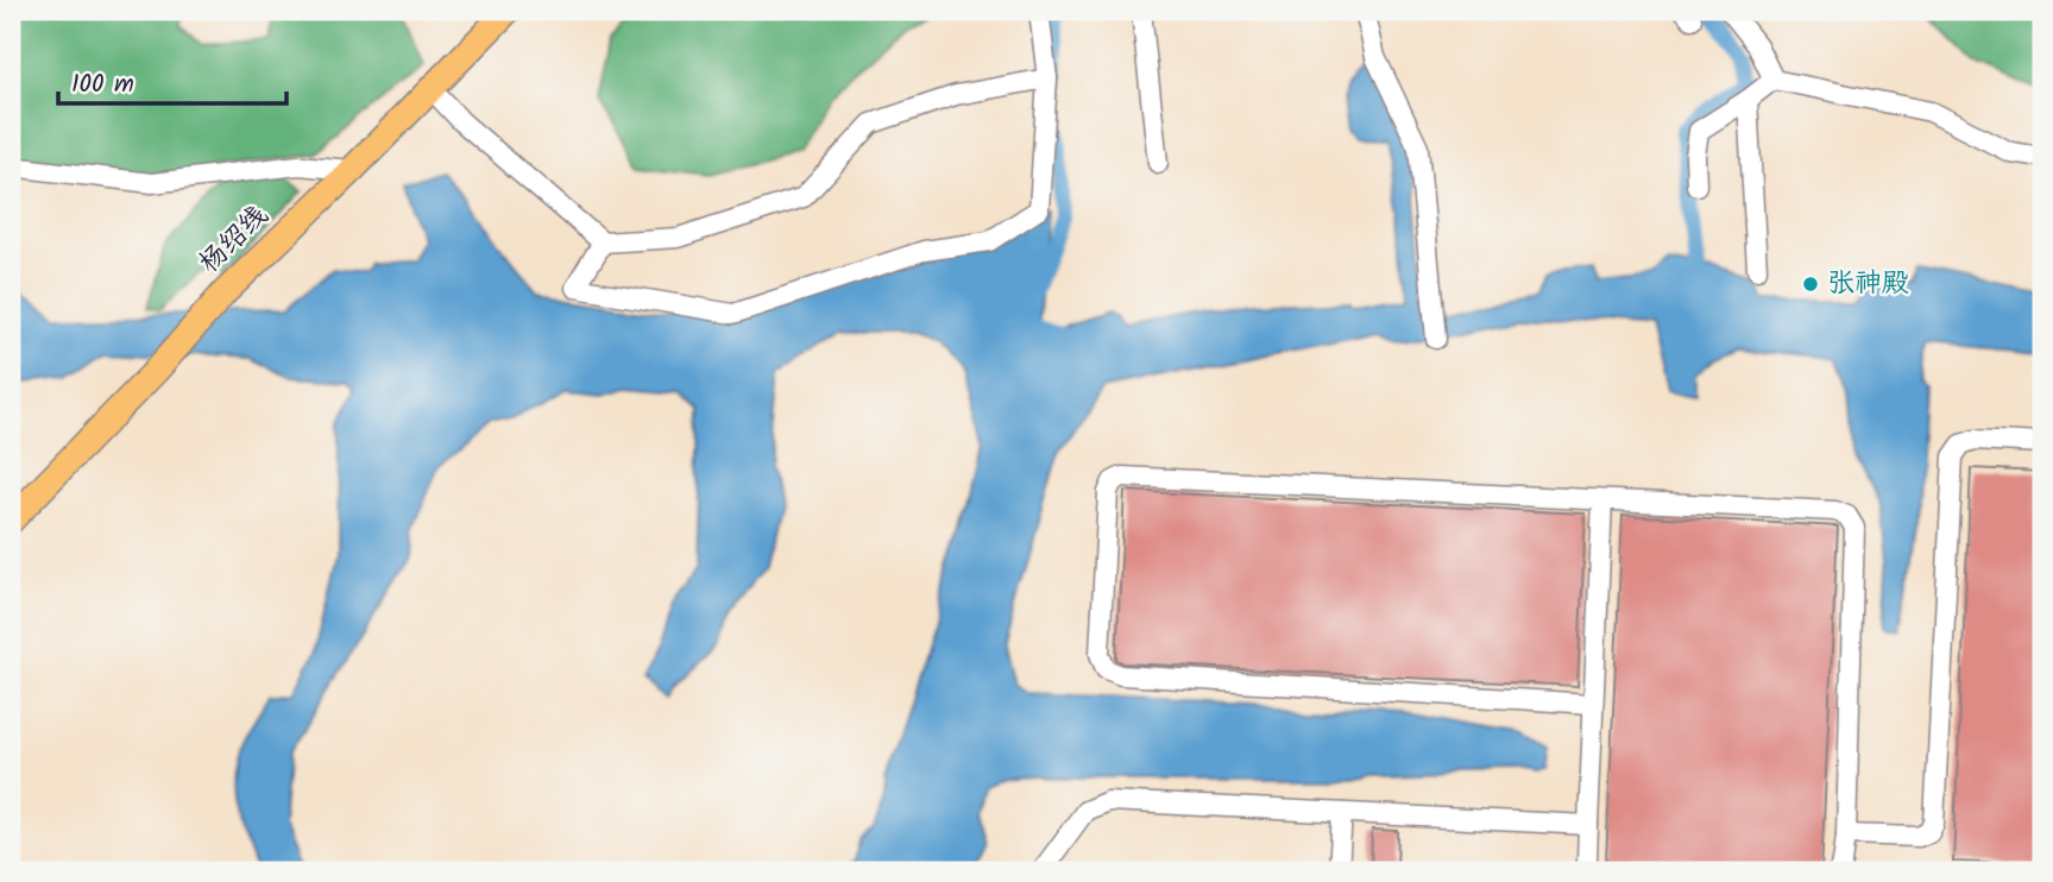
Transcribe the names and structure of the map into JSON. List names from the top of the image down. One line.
{"streets":{"main road":["杨绍线"]},"places":["张神殿"],"scale_bar":"100 m"}
